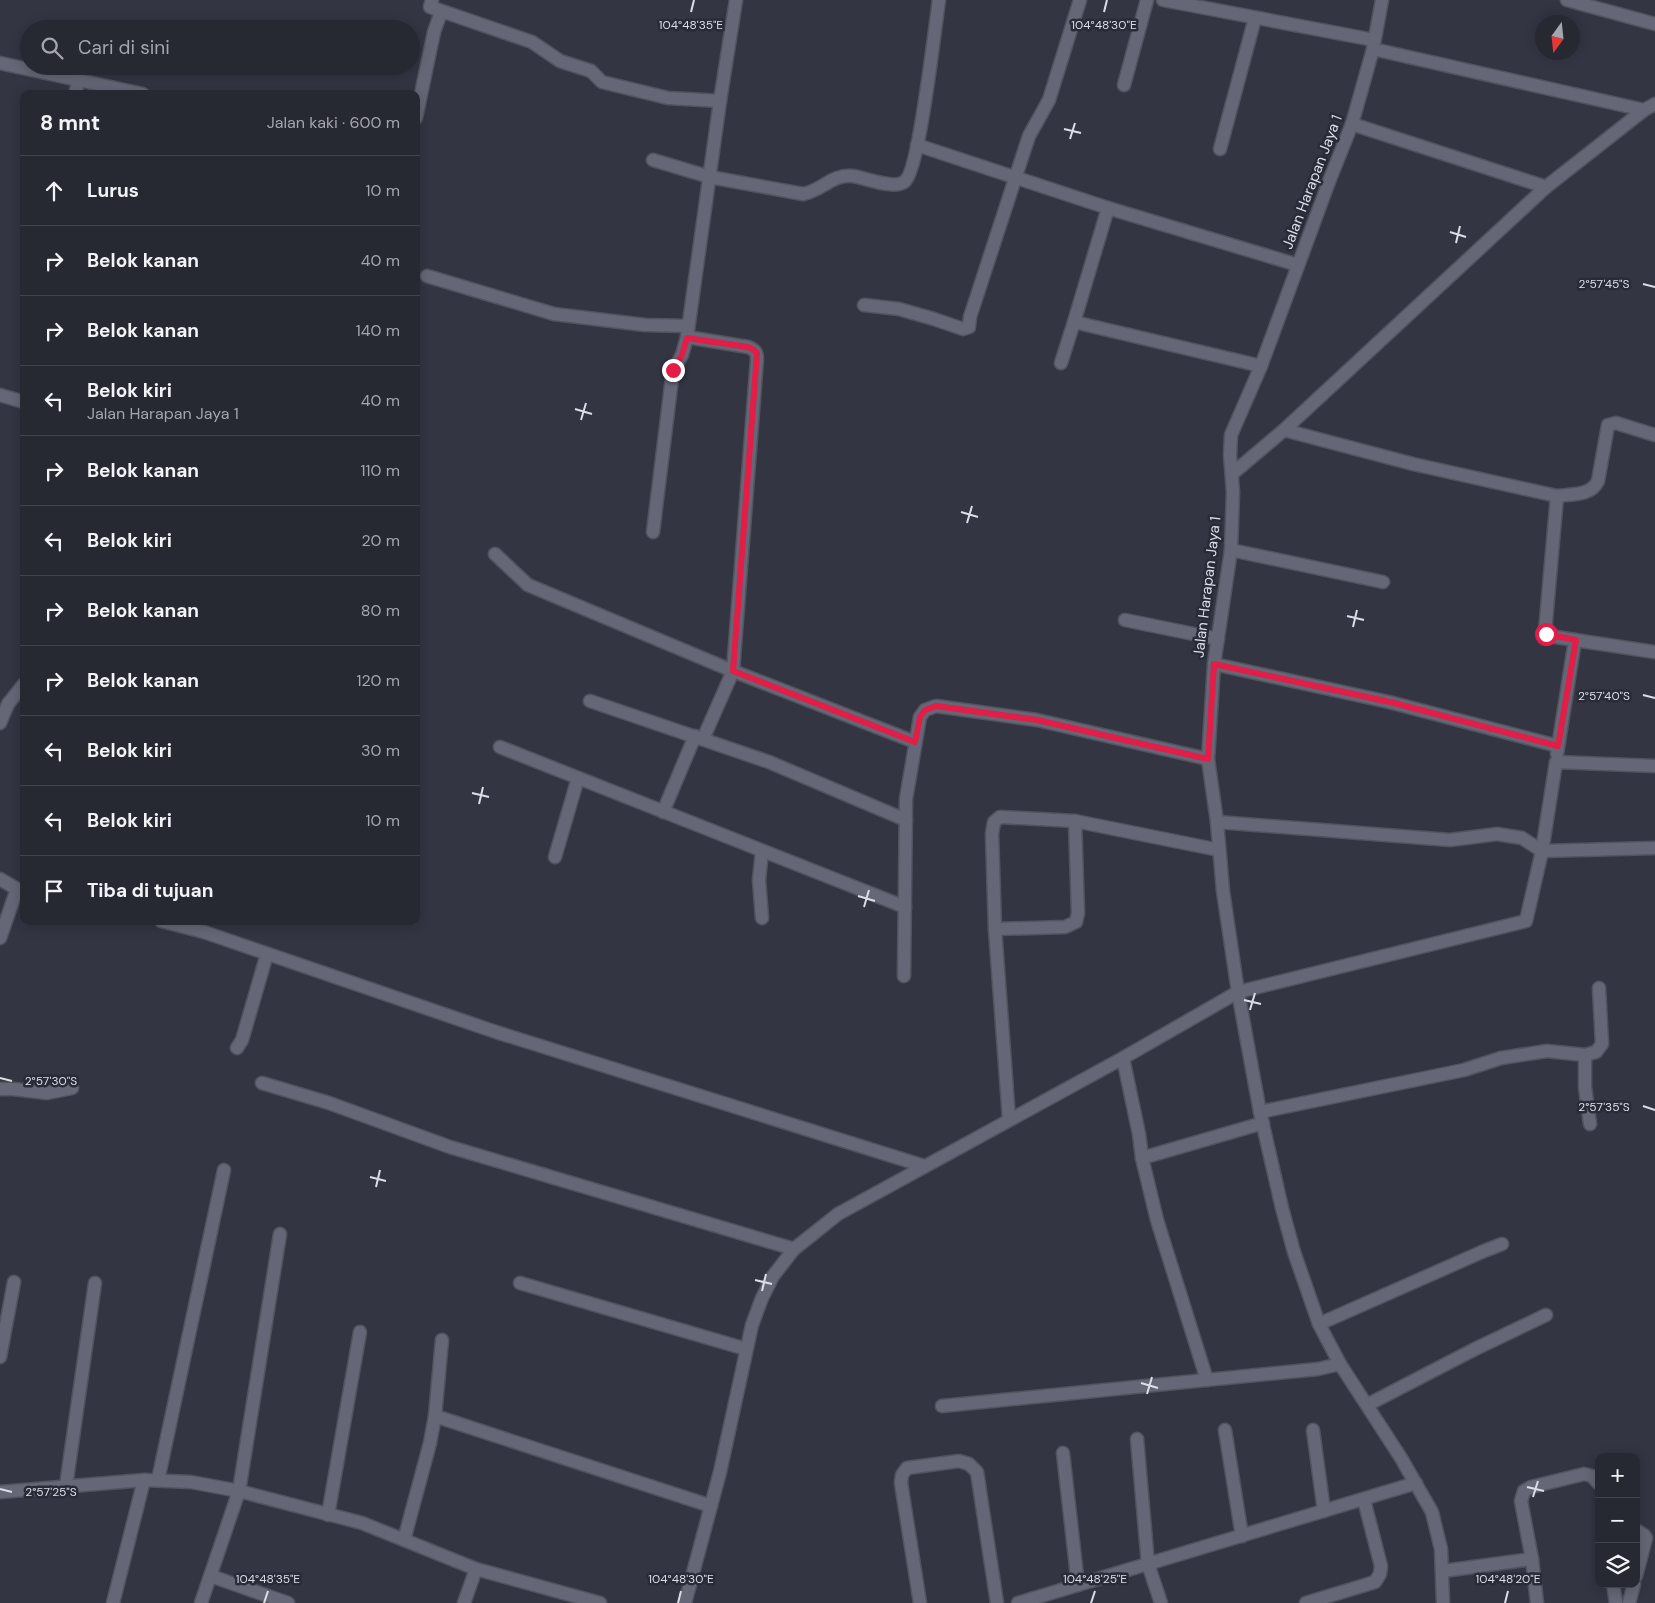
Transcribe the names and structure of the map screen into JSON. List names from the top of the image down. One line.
{"streets":{"street":["Jalan Harapan Jaya 1"]},"north":"bottom","page":{"search":"Cari di sini","heading":["8 mnt","Jalan kaki · 600 m"],"list":[["Lurus","10 m"],["Belok kanan","40 m"],["Belok kanan","140 m"],["Belok kiri","Jalan Harapan Jaya 1","40 m"],["Belok kanan","110 m"],["Belok kiri","20 m"],["Belok kanan","80 m"],["Belok kanan","120 m"],["Belok kiri","30 m"],["Belok kiri","10 m"],"Tiba di tujuan"],"map_buttons":["+","−"]},"coordinates":["104°48'35\"E","104°48'30\"E","2°57'45\"S","2°57'40\"S","2°57'30\"S","2°57'35\"S","2°57'25\"S","104°48'25\"E","104°48'20\"E"]}
